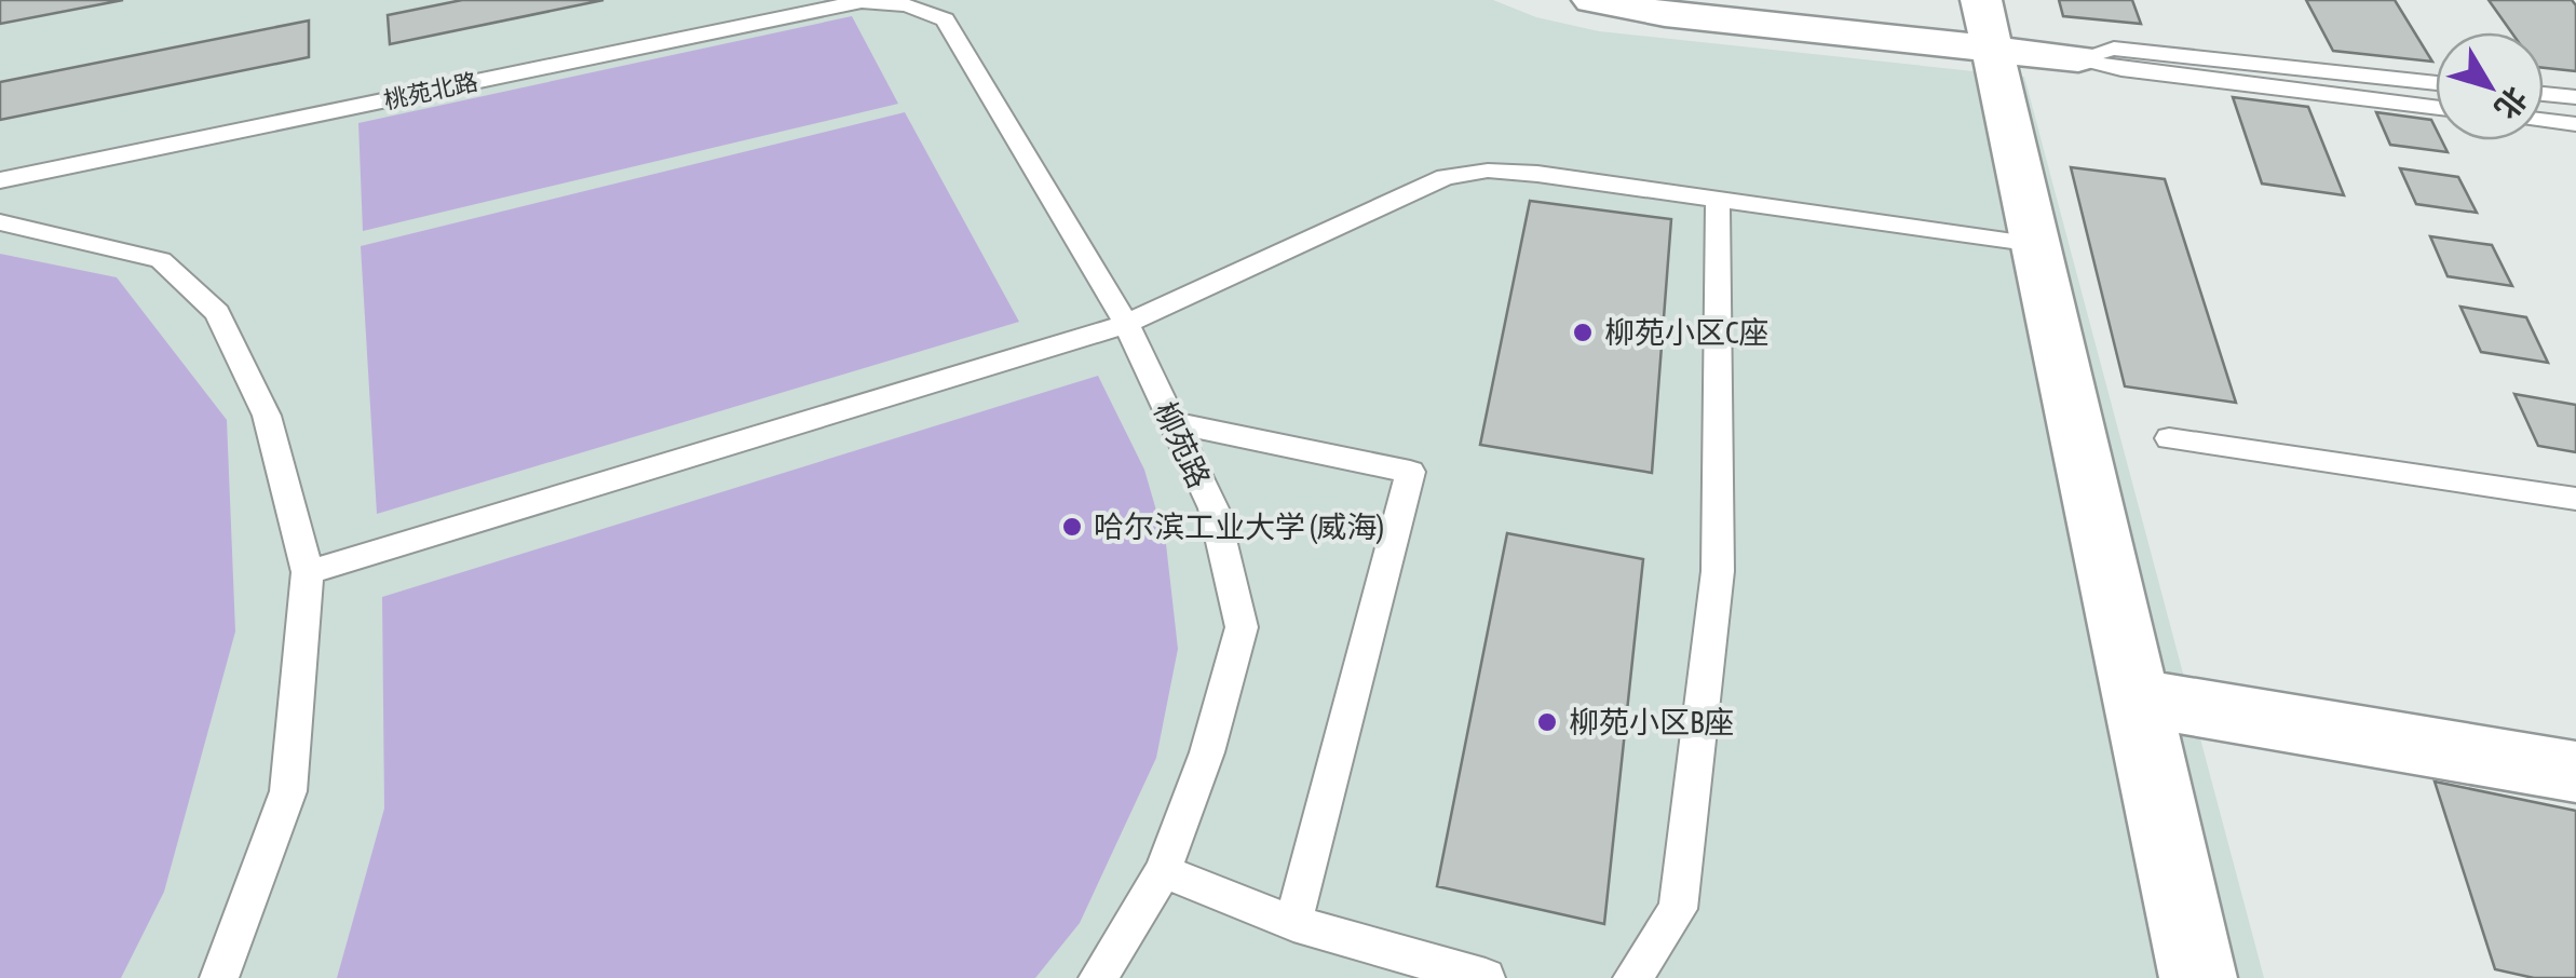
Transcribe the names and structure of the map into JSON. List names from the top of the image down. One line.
{"streets":{"lane":["桃苑北路","柳苑路"]},"crossings":[["桃苑北路","柳苑路"]],"places":["柳苑小区C座","哈尔滨工业大学 (威海)","柳苑小区B座"],"north":"bottom right"}
